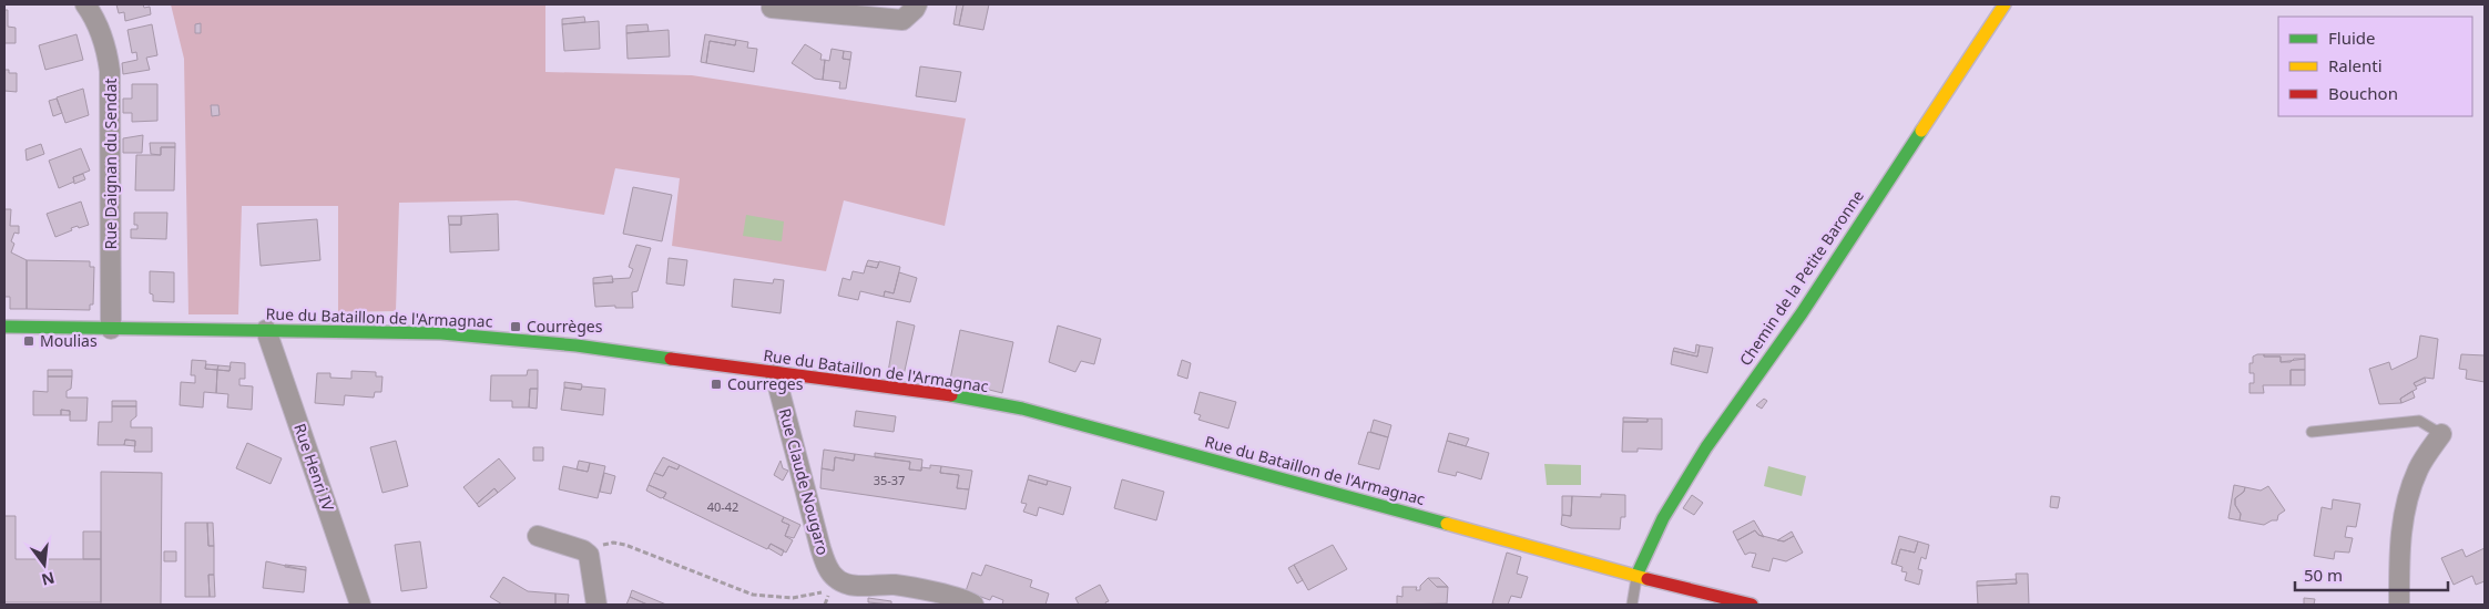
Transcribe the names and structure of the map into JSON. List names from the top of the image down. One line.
{"streets":{"street":["Rue Daignan du Sendat","Chemin de la Petite Baronne","Rue du Bataillon de l'Armagnac","Rue Henri IV","Rue Claude Nougaro"]},"crossings":[["Rue Daignan du Sendat","Rue du Bataillon de l'Armagnac"],["Chemin de la Petite Baronne","Rue du Bataillon de l'Armagnac"],["Rue du Bataillon de l'Armagnac","Rue Henri IV"],["Rue du Bataillon de l'Armagnac","Rue Claude Nougaro"]],"places":{"transit":["Courrèges","Moulias","Courreges"]},"house_numbers":["35-37","40-42"],"legend":["Fluide","Ralenti","Bouchon"],"scale_bar":"50 m","north":"bottom"}
